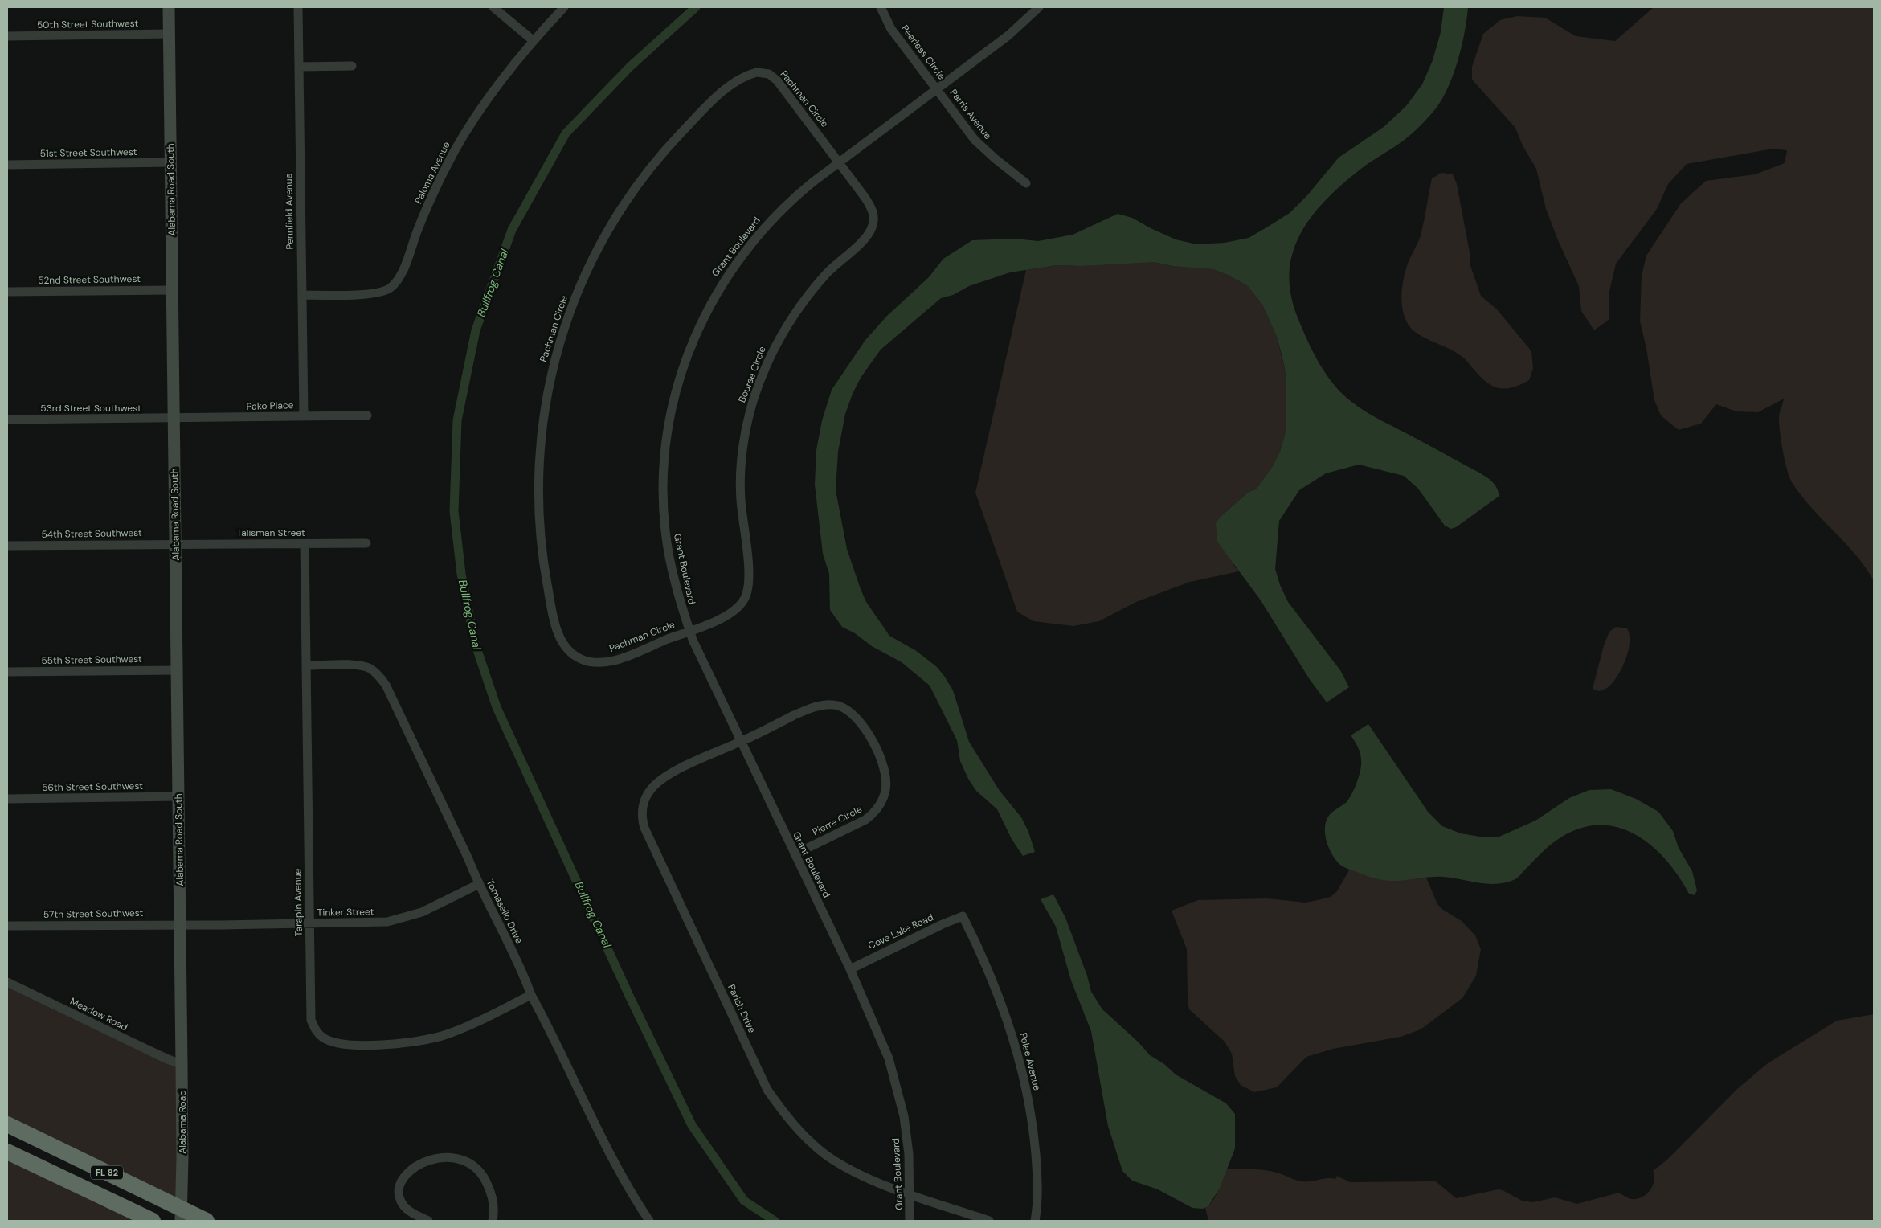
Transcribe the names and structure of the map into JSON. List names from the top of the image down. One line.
{"streets":{"highway":["FL 82"],"street":["50th Street Southwest","Peerless Circle","Pachman Circle","Parris Avenue","51st Street Southwest","Paloma Avenue","Alabama Road South","Pennfield Avenue","Grant Boulevard","52nd Street Southwest","Bourse Circle","Pako Place","53rd Street Southwest","Talisman Street","54th Street Southwest","55th Street Southwest","56th Street Southwest","Pierre Circle","Tarapin Avenue","Tomasello Drive","Tinker Street","57th Street Southwest","Cove Lake Road","Parish Drive","Meadow Road","Pelee Avenue","Alabama Road"]},"crossings":[["50th Street Southwest","Alabama Road South"],["Peerless Circle","Parris Avenue"],["Peerless Circle","Grant Boulevard"],["Pachman Circle","Grant Boulevard"],["Pachman Circle","Bourse Circle"],["Parris Avenue","Grant Boulevard"],["51st Street Southwest","Alabama Road South"],["Paloma Avenue","Pennfield Avenue"],["Alabama Road South","52nd Street Southwest"],["Alabama Road South","Pako Place"],["Alabama Road South","53rd Street Southwest"],["Alabama Road South","Talisman Street"],["Alabama Road South","54th Street Southwest"],["Alabama Road South","55th Street Southwest"],["Alabama Road South","56th Street Southwest"],["Alabama Road South","Tinker Street"],["Alabama Road South","57th Street Southwest"],["Alabama Road South","Alabama Road"],["Pennfield Avenue","Pako Place"],["Grant Boulevard","Bourse Circle"],["Grant Boulevard","Pierre Circle"],["Grant Boulevard","Cove Lake Road"],["Grant Boulevard","Parish Drive"],["Pako Place","53rd Street Southwest"],["Talisman Street","54th Street Southwest"],["Talisman Street","Tarapin Avenue"],["Pierre Circle","Parish Drive"],["Tarapin Avenue","Tomasello Drive"],["Tarapin Avenue","Tinker Street"],["Tomasello Drive","Tinker Street"],["Tinker Street","57th Street Southwest"],["Cove Lake Road","Pelee Avenue"],["Meadow Road","Alabama Road"],["Alabama Road","FL 82"]],"water":["Bullfrog Canal"]}
